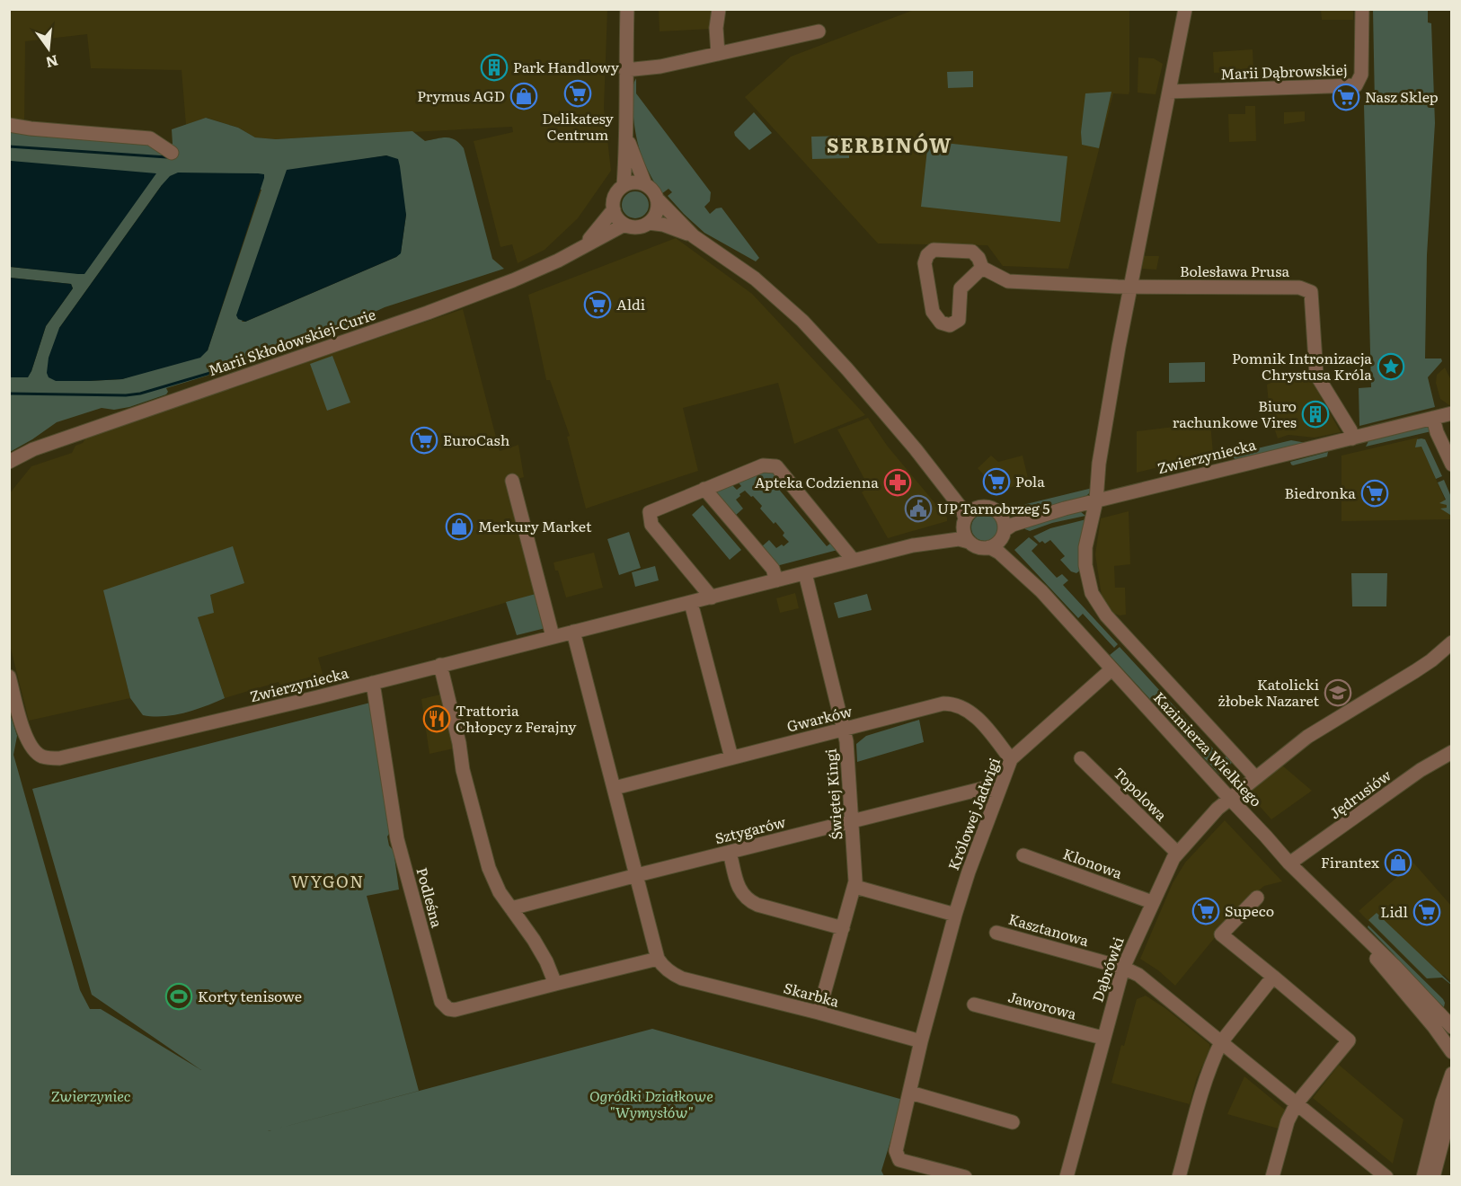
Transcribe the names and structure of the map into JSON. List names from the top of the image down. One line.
{"streets":{"street":["Marii Dąbrowskiej","Bolesława Prusa","Marii Skłodowskiej-Curie","Zwierzyniecka","Gwarków","Kazimierza Wielkiego","Świętej Kingi","Topolowa","Jędrusiów","Królowej Jadwigi","Sztygarów","Klonowa","Podleśna","Kasztanowa","Dąbrówki","Skarbka","Jaworowa"]},"crossings":[["Bolesława Prusa","Zwierzyniecka"],["Zwierzyniecka","Świętej Kingi"],["Zwierzyniecka","Podleśna"],["Gwarków","Świętej Kingi"],["Gwarków","Królowej Jadwigi"],["Kazimierza Wielkiego","Jędrusiów"],["Kazimierza Wielkiego","Królowej Jadwigi"],["Kazimierza Wielkiego","Dąbrówki"],["Świętej Kingi","Sztygarów"],["Świętej Kingi","Skarbka"],["Topolowa","Dąbrówki"],["Królowej Jadwigi","Sztygarów"],["Królowej Jadwigi","Skarbka"],["Klonowa","Dąbrówki"],["Podleśna","Skarbka"],["Kasztanowa","Dąbrówki"],["Dąbrówki","Jaworowa"]],"districts":["SERBINÓW","WYGON"],"parks":["Zwierzyniec","Ogródki Działkowe \"Wymysłów\""],"places":{"building":["Park Handlowy","Biuro rachunkowe Vires"],"supermarket":["Delikatesy Centrum","Nasz Sklep","Aldi","EuroCash","Pola","Biedronka","Supeco","Lidl"],"shop":["Prymus AGD","Merkury Market","Firantex"],"place":["Pomnik Intronizacja Chrystusa Króla"],"pharmacy":["Apteka Codzienna"],"public building":["UP Tarnobrzeg 5"],"school or university":["Katolicki żłobek Nazaret"],"restaurant":["Trattoria Chłopcy z Ferajny"],"sports":["Korty tenisowe"]},"north":"bottom"}
